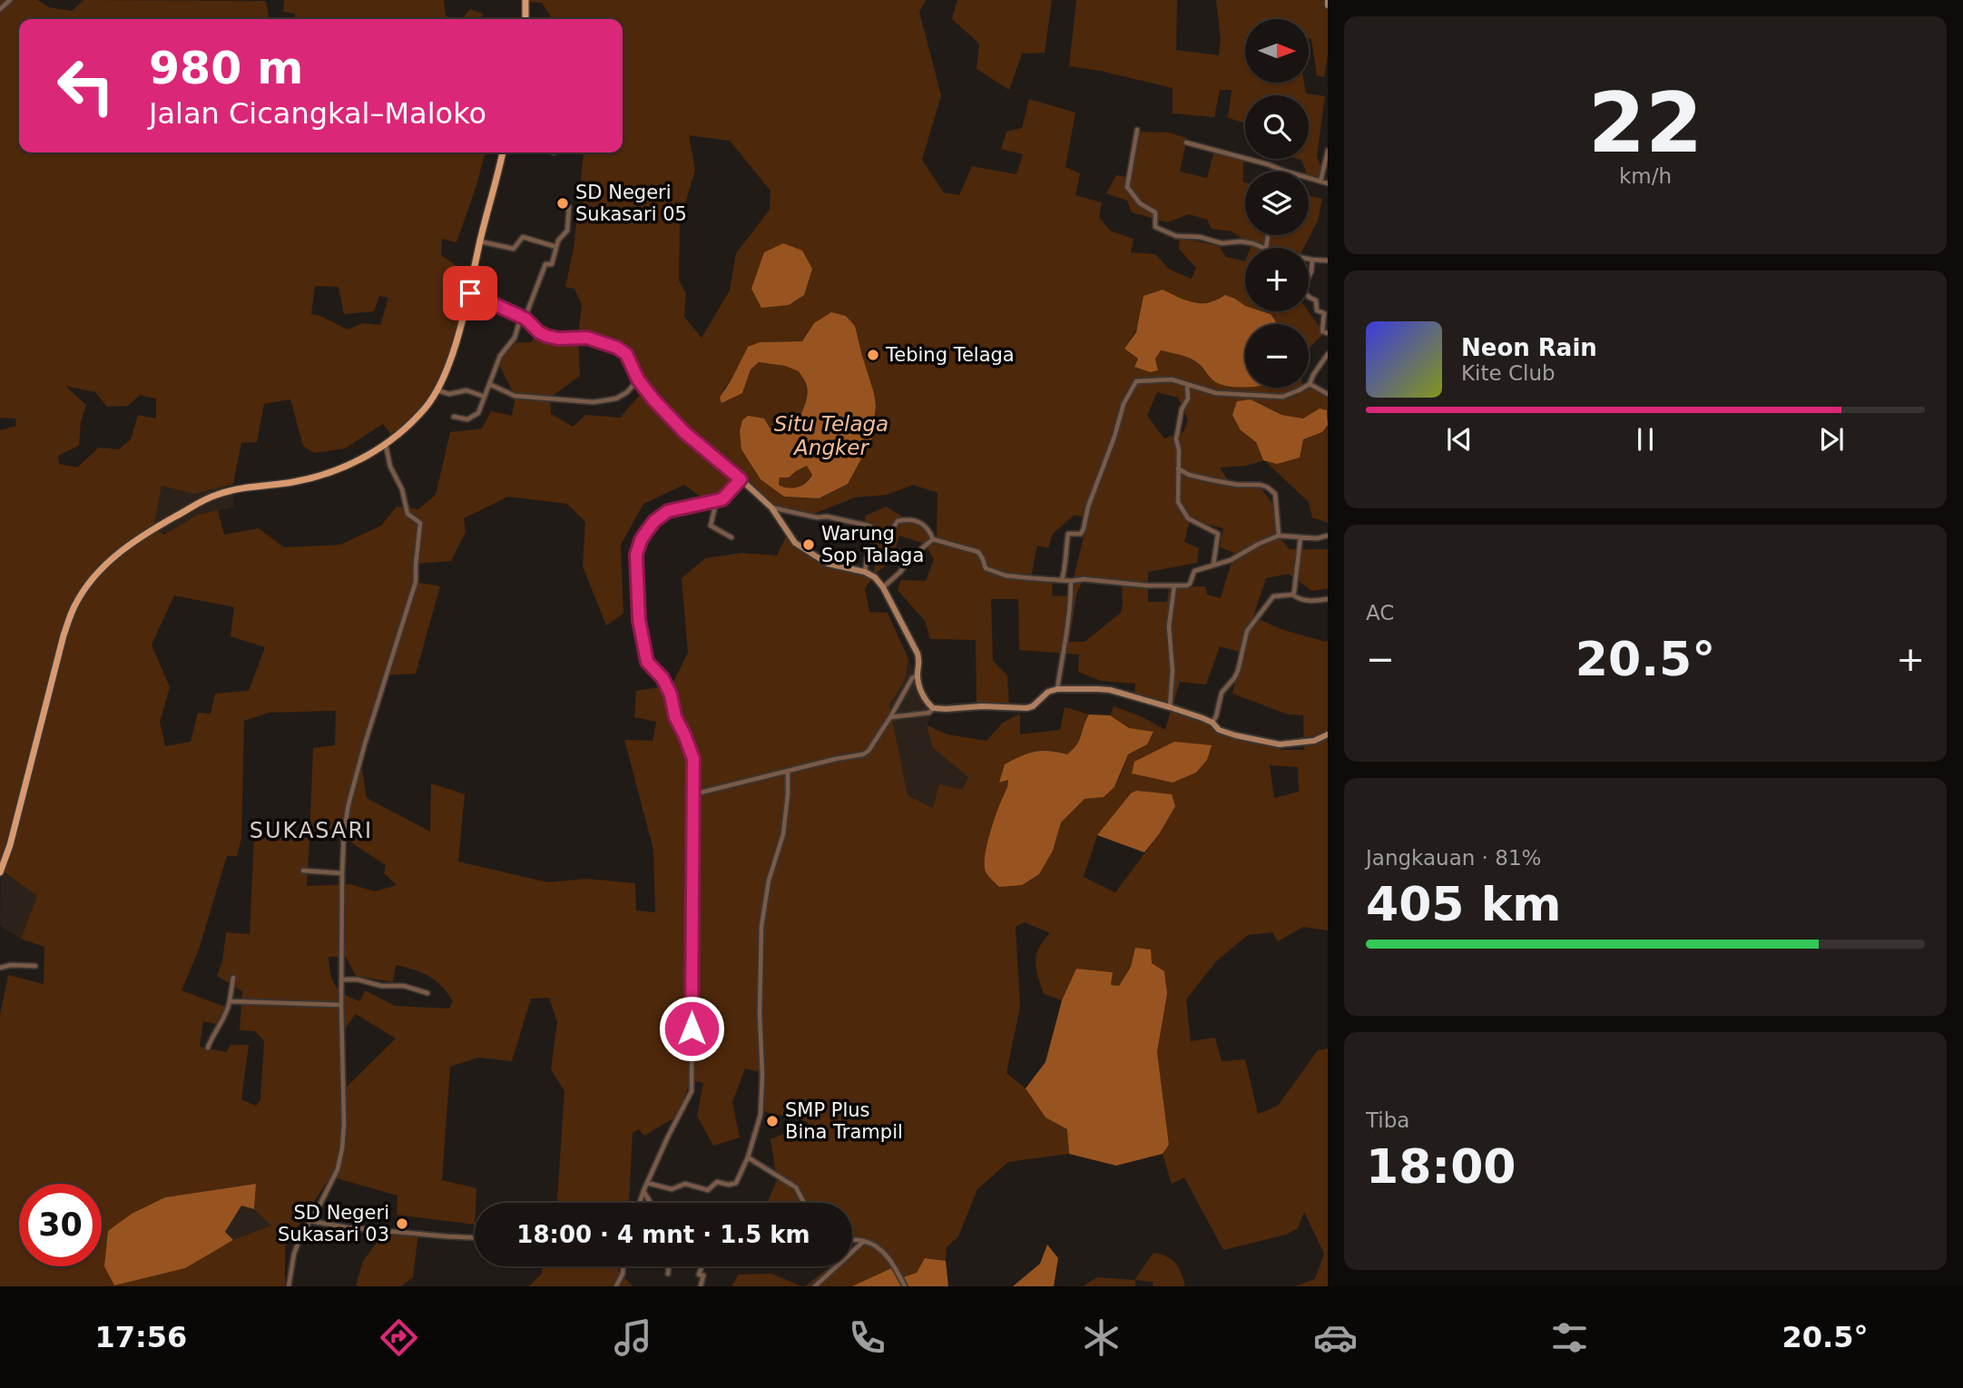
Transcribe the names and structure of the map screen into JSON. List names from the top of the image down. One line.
{"districts":["SUKASARI"],"water":["Situ Telaga Angker"],"places":["SD Negeri Sukasari 05","Tebing Telaga","Warung Sop Talaga","SMP Plus Bina Trampil","SD Negeri Sukasari 03"],"north":"right","page":{"tile":[["22","km/h"],"AC",["Jangkauan · 81%","405 km"],["Tiba","18:00"]],"map_buttons":["+","−"],"turn":["980 m","Jalan Cicangkal–Maloko"],"song":["Neon Rain","Kite Club"],"heat":["−","20.5°","+"],"limit":"30","trip":"18:00 · 4 mnt · 1.5 km","tabs":["17:56","20.5°"]}}
